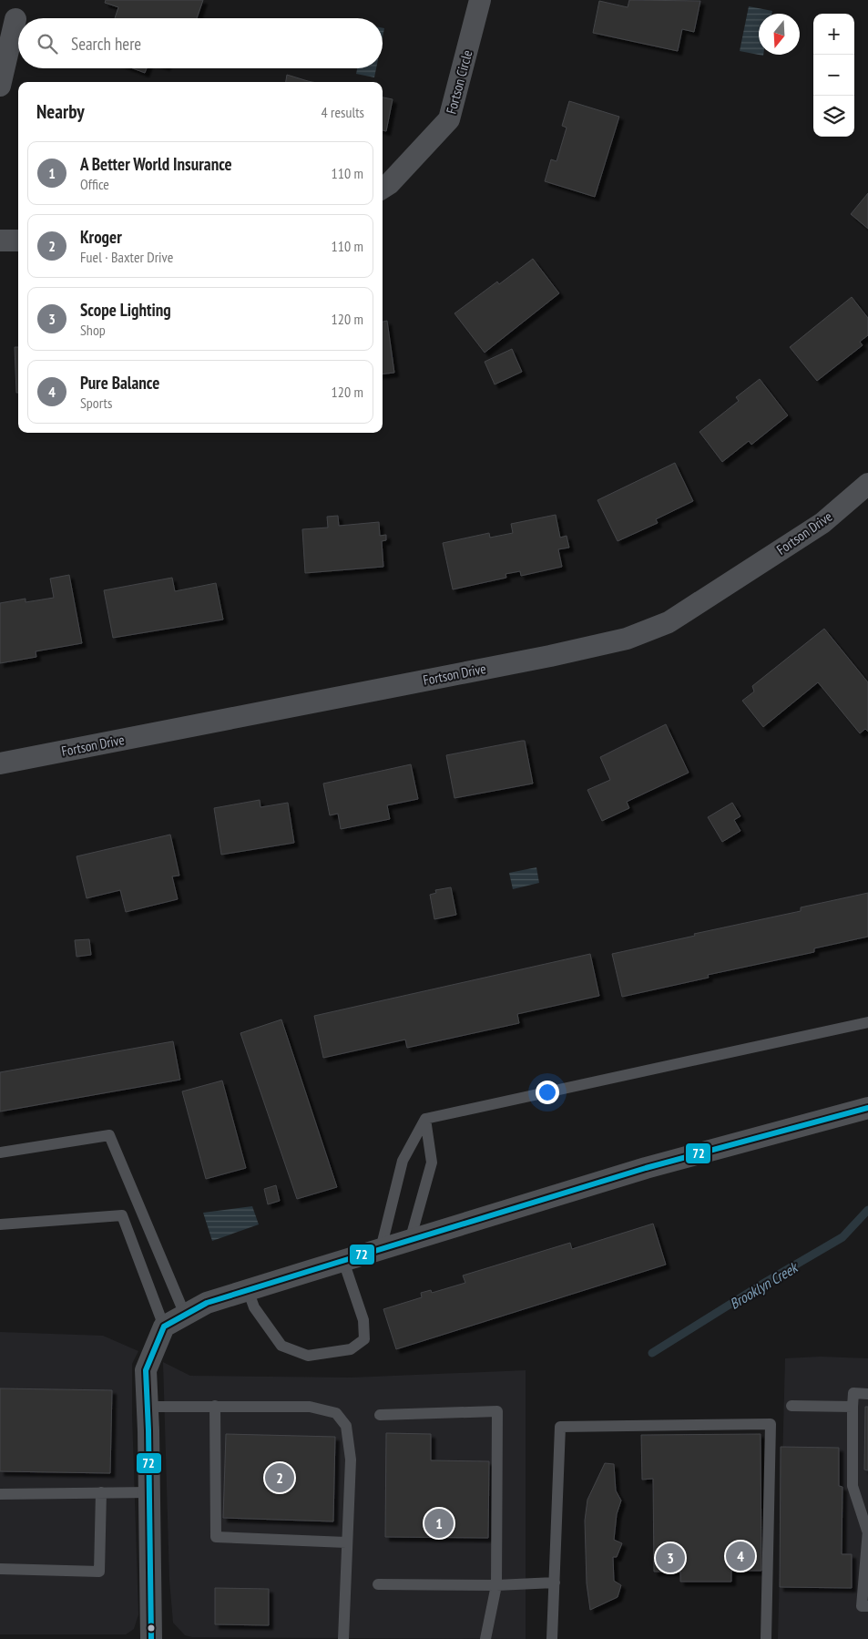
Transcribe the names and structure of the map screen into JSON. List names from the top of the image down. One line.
{"streets":{"street":["Fortson Circle","Fortson Drive"]},"water":["Brooklyn Creek"],"lines":["transit line 72"],"north":"bottom","page":{"map_buttons":["+","−"],"search":"Search here","heading":["Nearby","4 results"],"list":[{"mark":"1","name":"A Better World Insurance","note":"Office","value":"110 m"},{"mark":"2","name":"Kroger","note":"Fuel · Baxter Drive","value":"110 m"},{"mark":"3","name":"Scope Lighting","note":"Shop","value":"120 m"},{"mark":"4","name":"Pure Balance","note":"Sports","value":"120 m"}],"pins":["2","1","4","3"]}}
